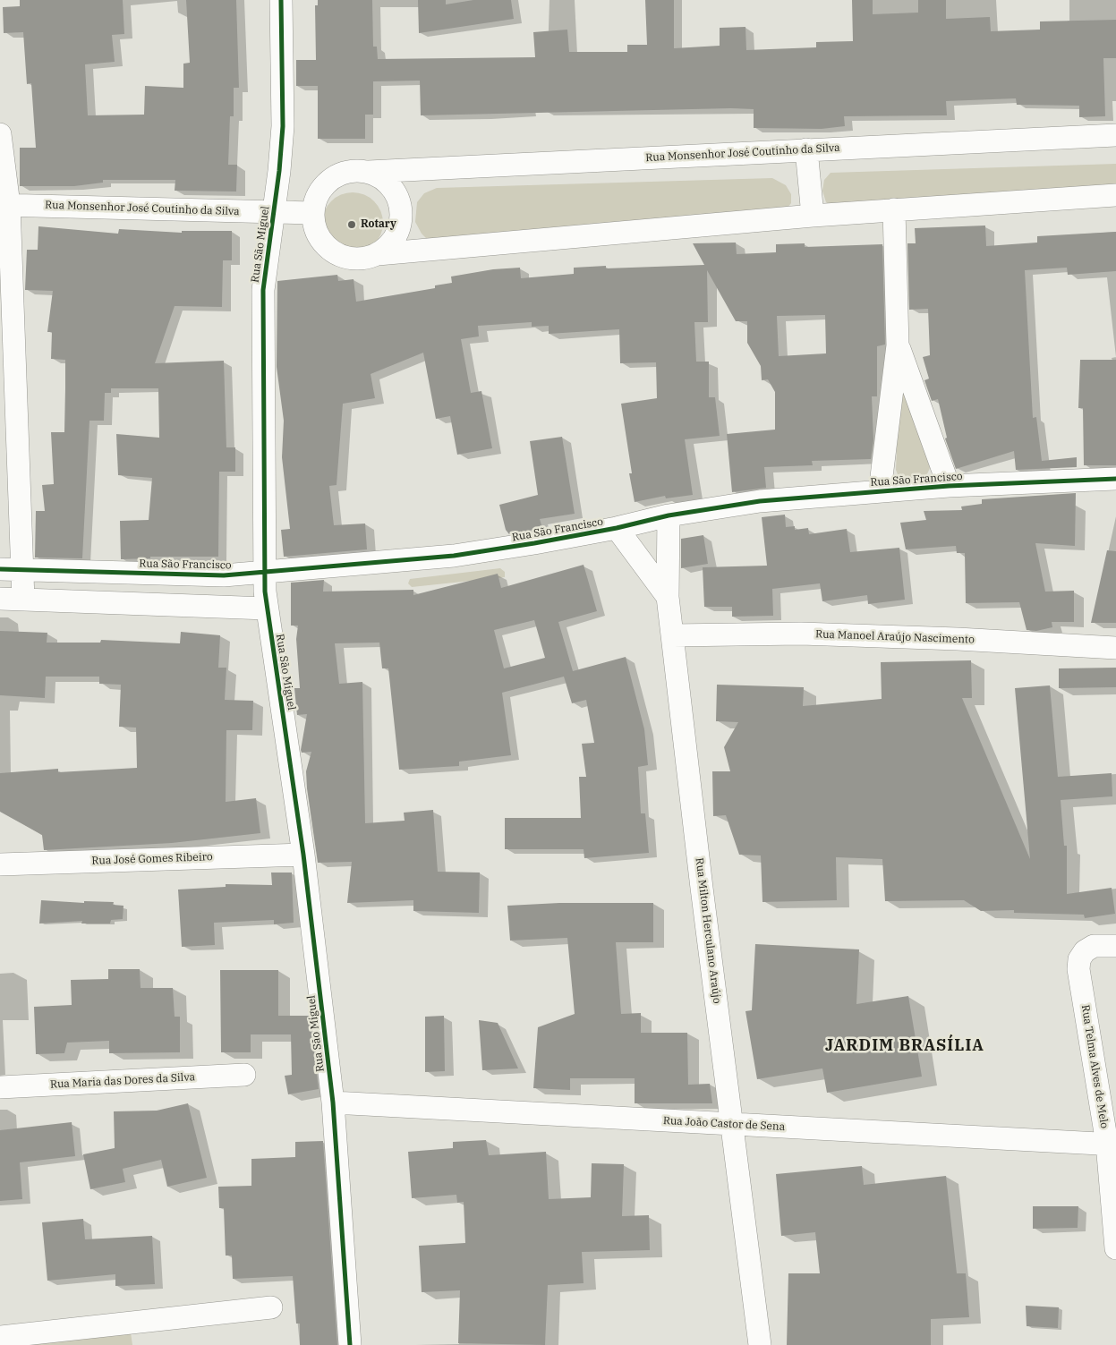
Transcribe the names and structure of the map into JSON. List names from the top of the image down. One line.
{"streets":{"street":["Rua Monsenhor José Coutinho da Silva","Rua São Miguel","Rua São Francisco","Rua Manoel Araújo Nascimento","Rua José Gomes Ribeiro","Rua Milton Herculano Araújo","Rua Telma Alves de Melo","Rua Maria das Dores da Silva","Rua João Castor de Sena"]},"crossings":[["Rua Monsenhor José Coutinho da Silva","Rua São Miguel"],["Rua São Miguel","Rua São Francisco"],["Rua São Miguel","Rua José Gomes Ribeiro"],["Rua São Miguel","Rua João Castor de Sena"],["Rua São Francisco","Rua Milton Herculano Araújo"],["Rua Manoel Araújo Nascimento","Rua Milton Herculano Araújo"],["Rua Milton Herculano Araújo","Rua João Castor de Sena"],["Rua Telma Alves de Melo","Rua João Castor de Sena"]],"districts":["JARDIM BRASÍLIA"],"places":["Rotary"]}
